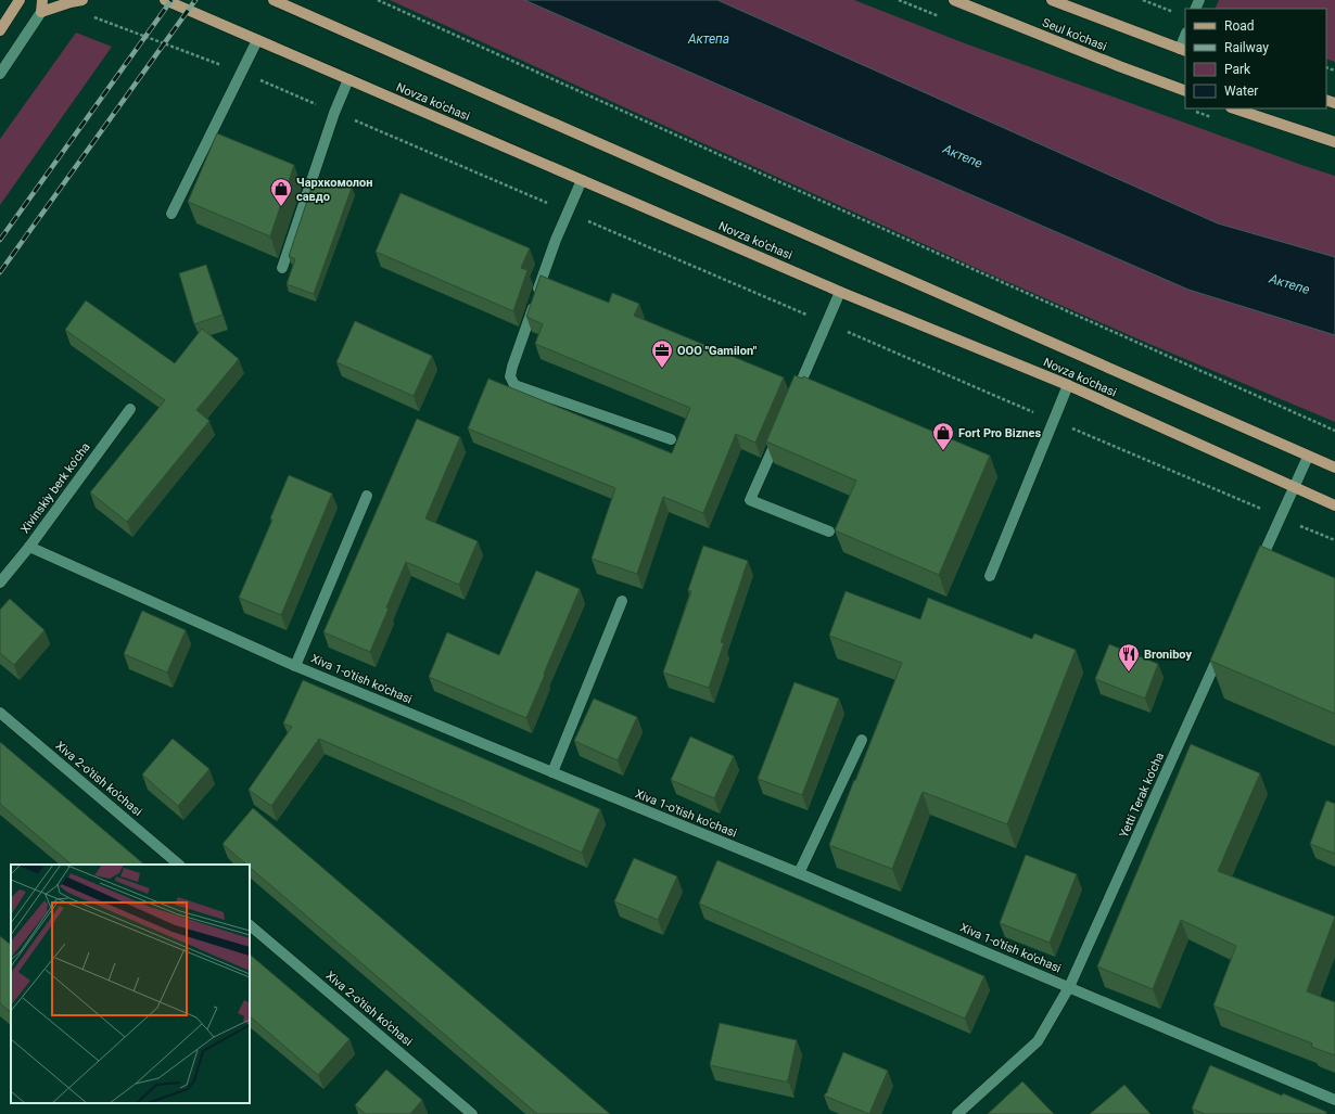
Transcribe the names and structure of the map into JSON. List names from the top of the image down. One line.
{"streets":{"main road":["Seul ko'chasi","Novza ko'chasi"],"street":["Xivinskiy berk ko'cha","Xiva 1-o'tish ko'chasi","Xiva 2-o'tish ko'chasi","Yetti Terak ko'cha"]},"crossings":[["Xivinskiy berk ko'cha","Xiva 1-o'tish ko'chasi"],["Xiva 1-o'tish ko'chasi","Yetti Terak ko'cha"]],"water":["Актепа","Актепе"],"places":{"shop":["Чархкомолон савдо","Fort Pro Biznes"],"office":["ООО \"Gamilon\""],"restaurant":["Broniboy"]},"legend":["Road","Railway","Park","Water"]}
